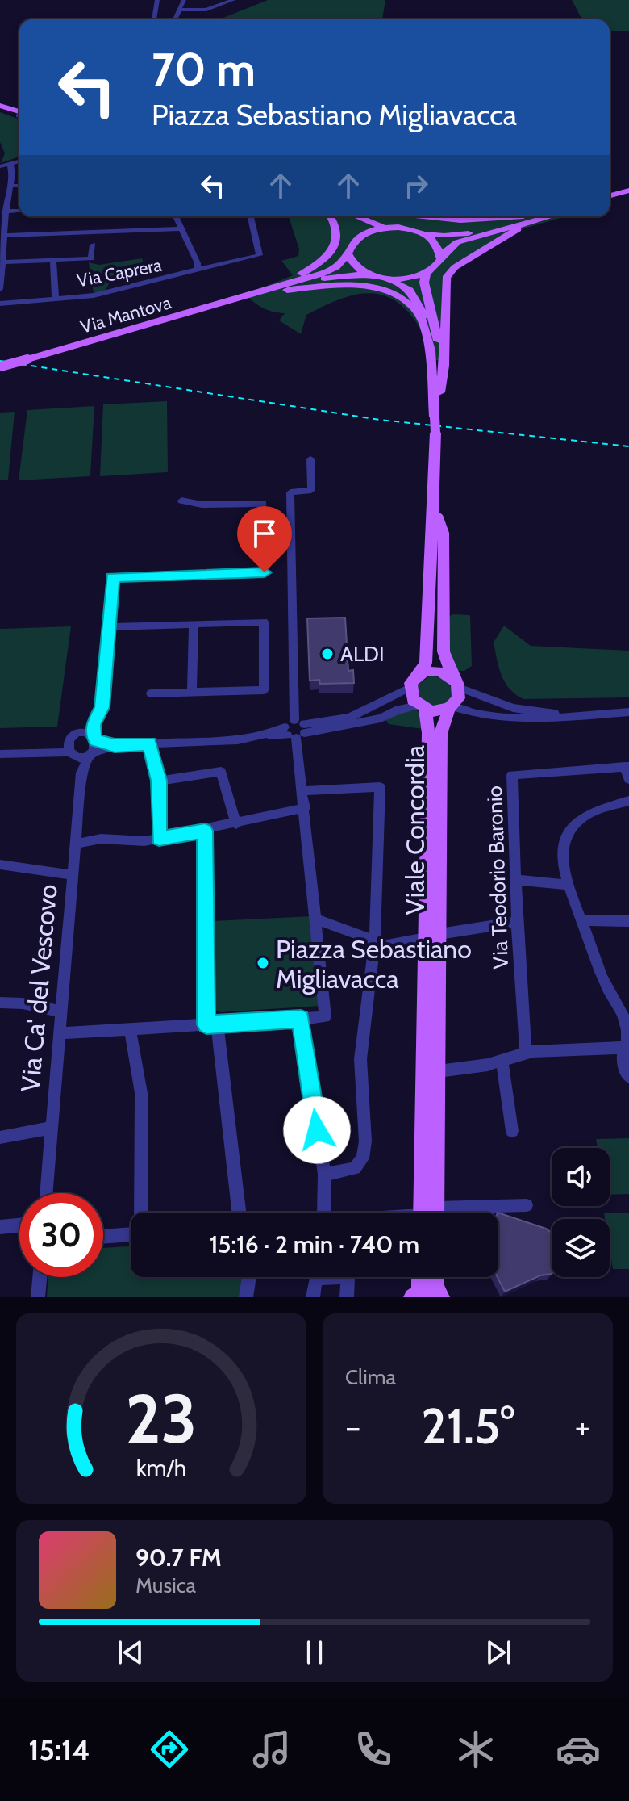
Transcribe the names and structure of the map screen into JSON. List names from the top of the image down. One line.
{"streets":{"main road":["Via Mantova","Viale Concordia"],"street":["Via Caprera","Via Teodorio Baronio","Via Ca' del Vescovo"]},"places":["ALDI","Piazza Sebastiano Migliavacca"],"page":{"turn":["70 m","Piazza Sebastiano Migliavacca"],"limit":"30","trip":"15:16 · 2 min · 740 m","tile":"Clima","heat":["−","21.5°","+"],"song":["90.7 FM","Musica"],"tabs":"15:14","gauge":["23","km/h"]}}
